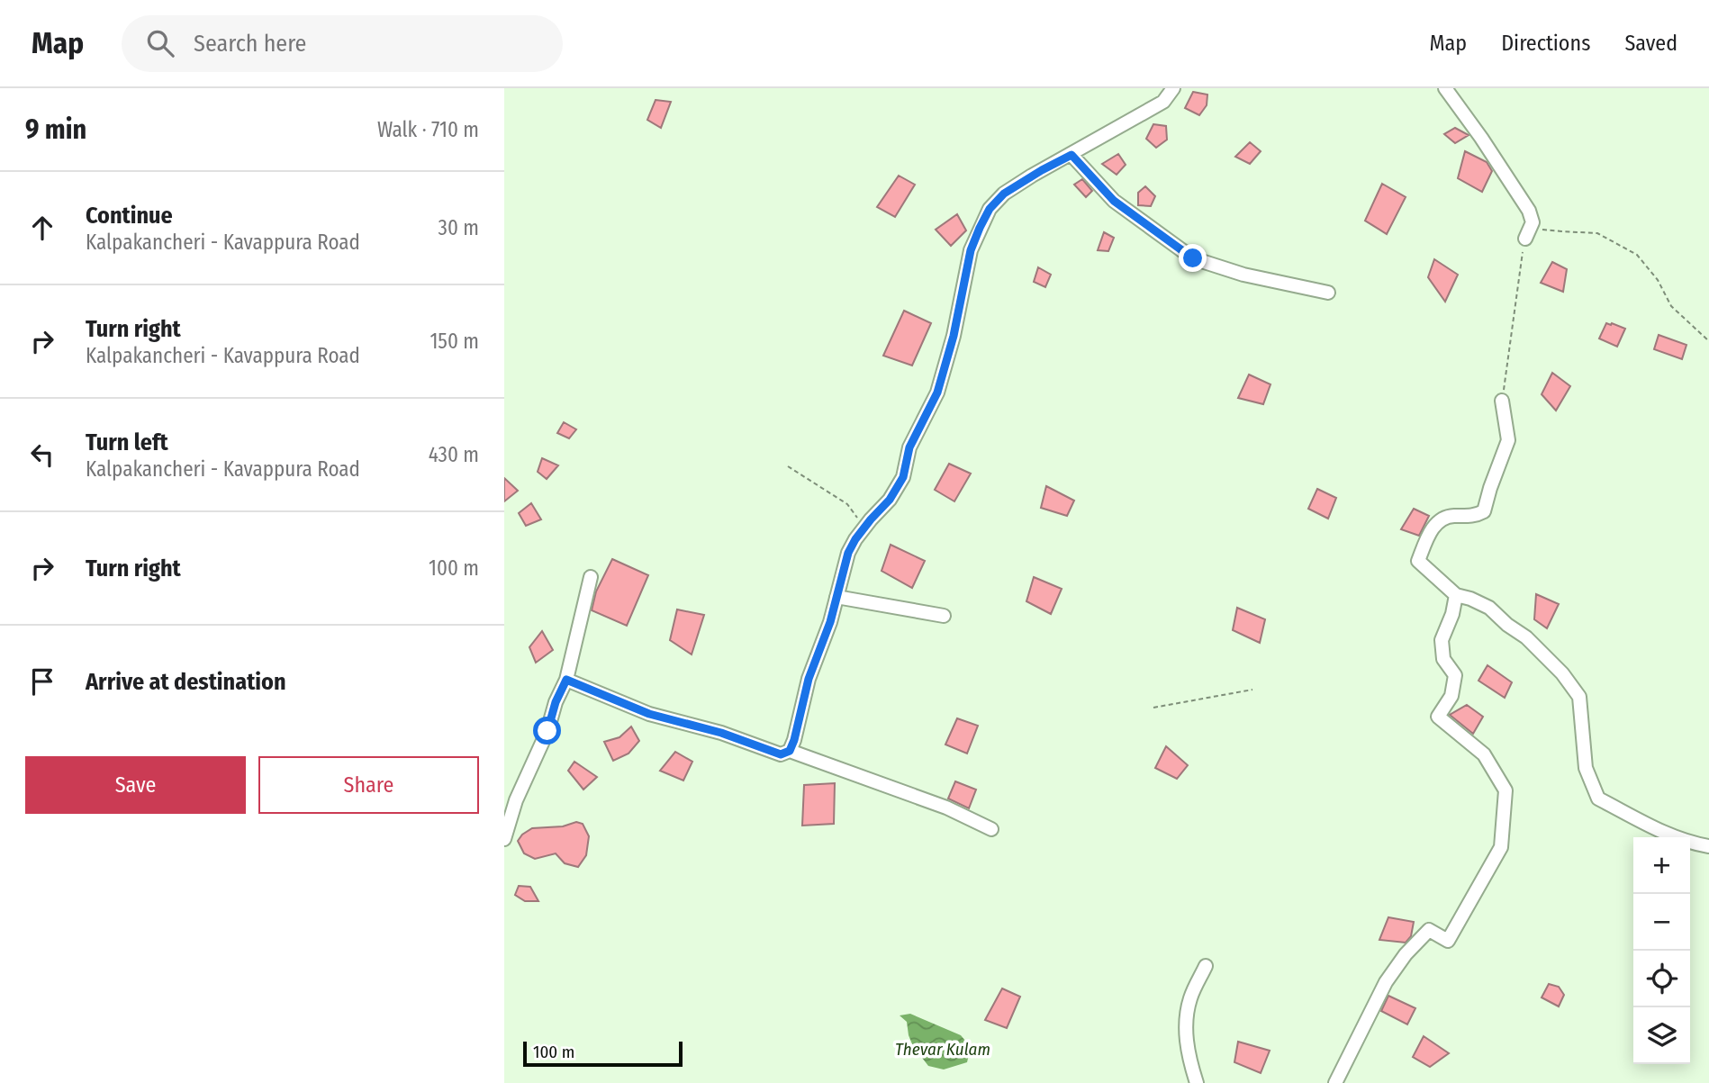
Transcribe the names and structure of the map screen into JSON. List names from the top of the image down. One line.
{"water":["Thevar Kulam"],"scale_bar":"100 m","page":{"header":"Map","search":"Search here","nav":["Map","Directions","Saved"],"heading":["9 min","Walk · 710 m"],"list":[["Continue","Kalpakancheri - Kavappura Road","30 m"],["Turn right","Kalpakancheri - Kavappura Road","150 m"],["Turn left","Kalpakancheri - Kavappura Road","430 m"],["Turn right","100 m"],"Arrive at destination"],"buttons":["Save","Share"],"map_buttons":["+","−"],"scale":"100 m"}}
